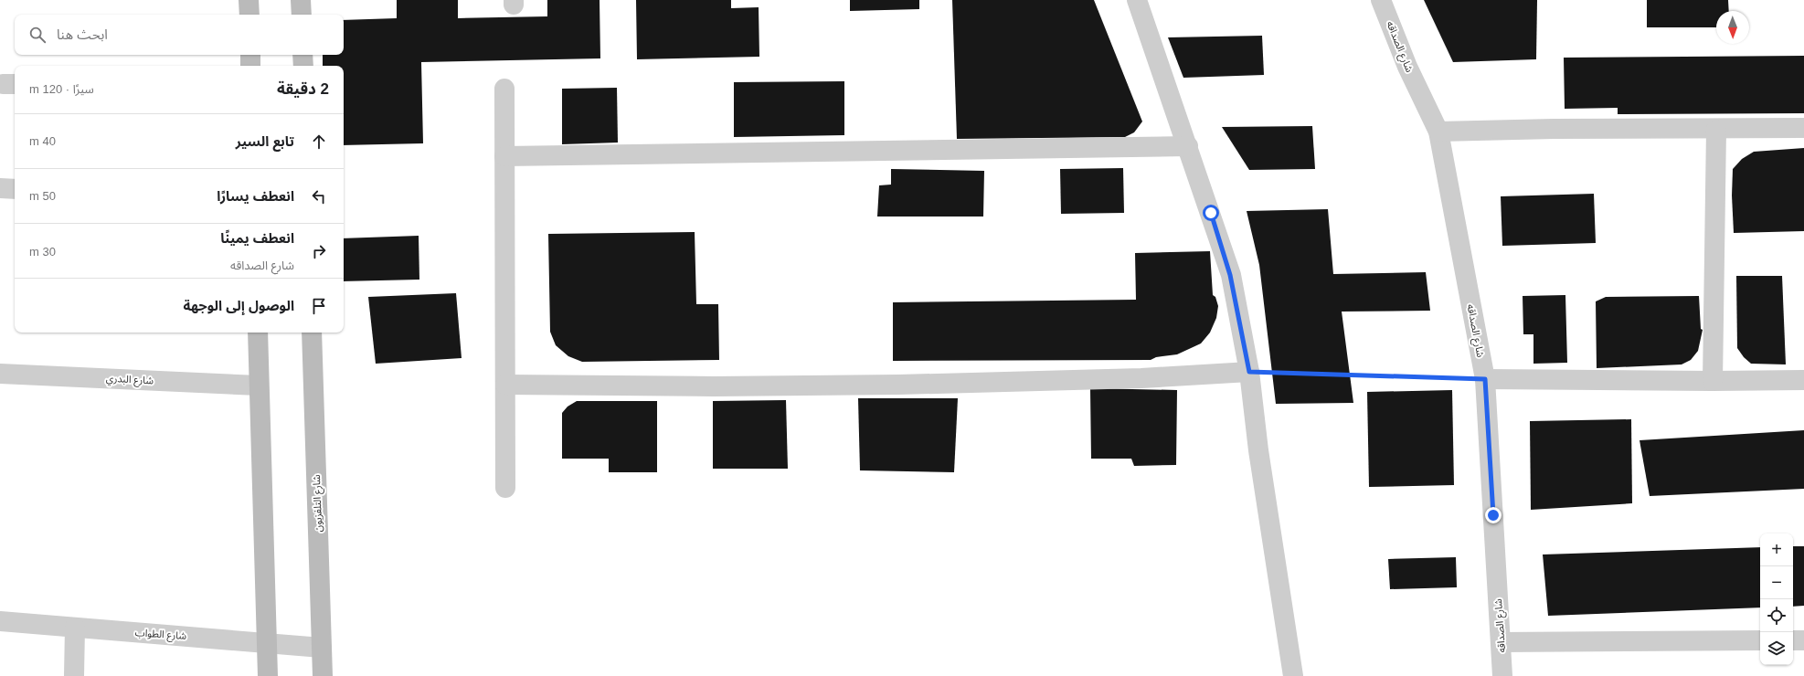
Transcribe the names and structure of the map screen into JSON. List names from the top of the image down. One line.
{"streets":{"main road":["شارع التلفزيون"],"street":["شارع الصداقه","شارع البدري","شارع الطواب"]},"crossings":[["شارع التلفزيون","شارع الطواب"]],"north":"bottom","page":{"search":"ابحث هنا","heading":["2 دقيقة","سيرًا · 120 m"],"list":[["تابع السير","40 m"],["انعطف يسارًا","50 m"],["انعطف يمينًا","شارع الصداقه","30 m"],"الوصول إلى الوجهة"],"map_buttons":["+","−"]}}
